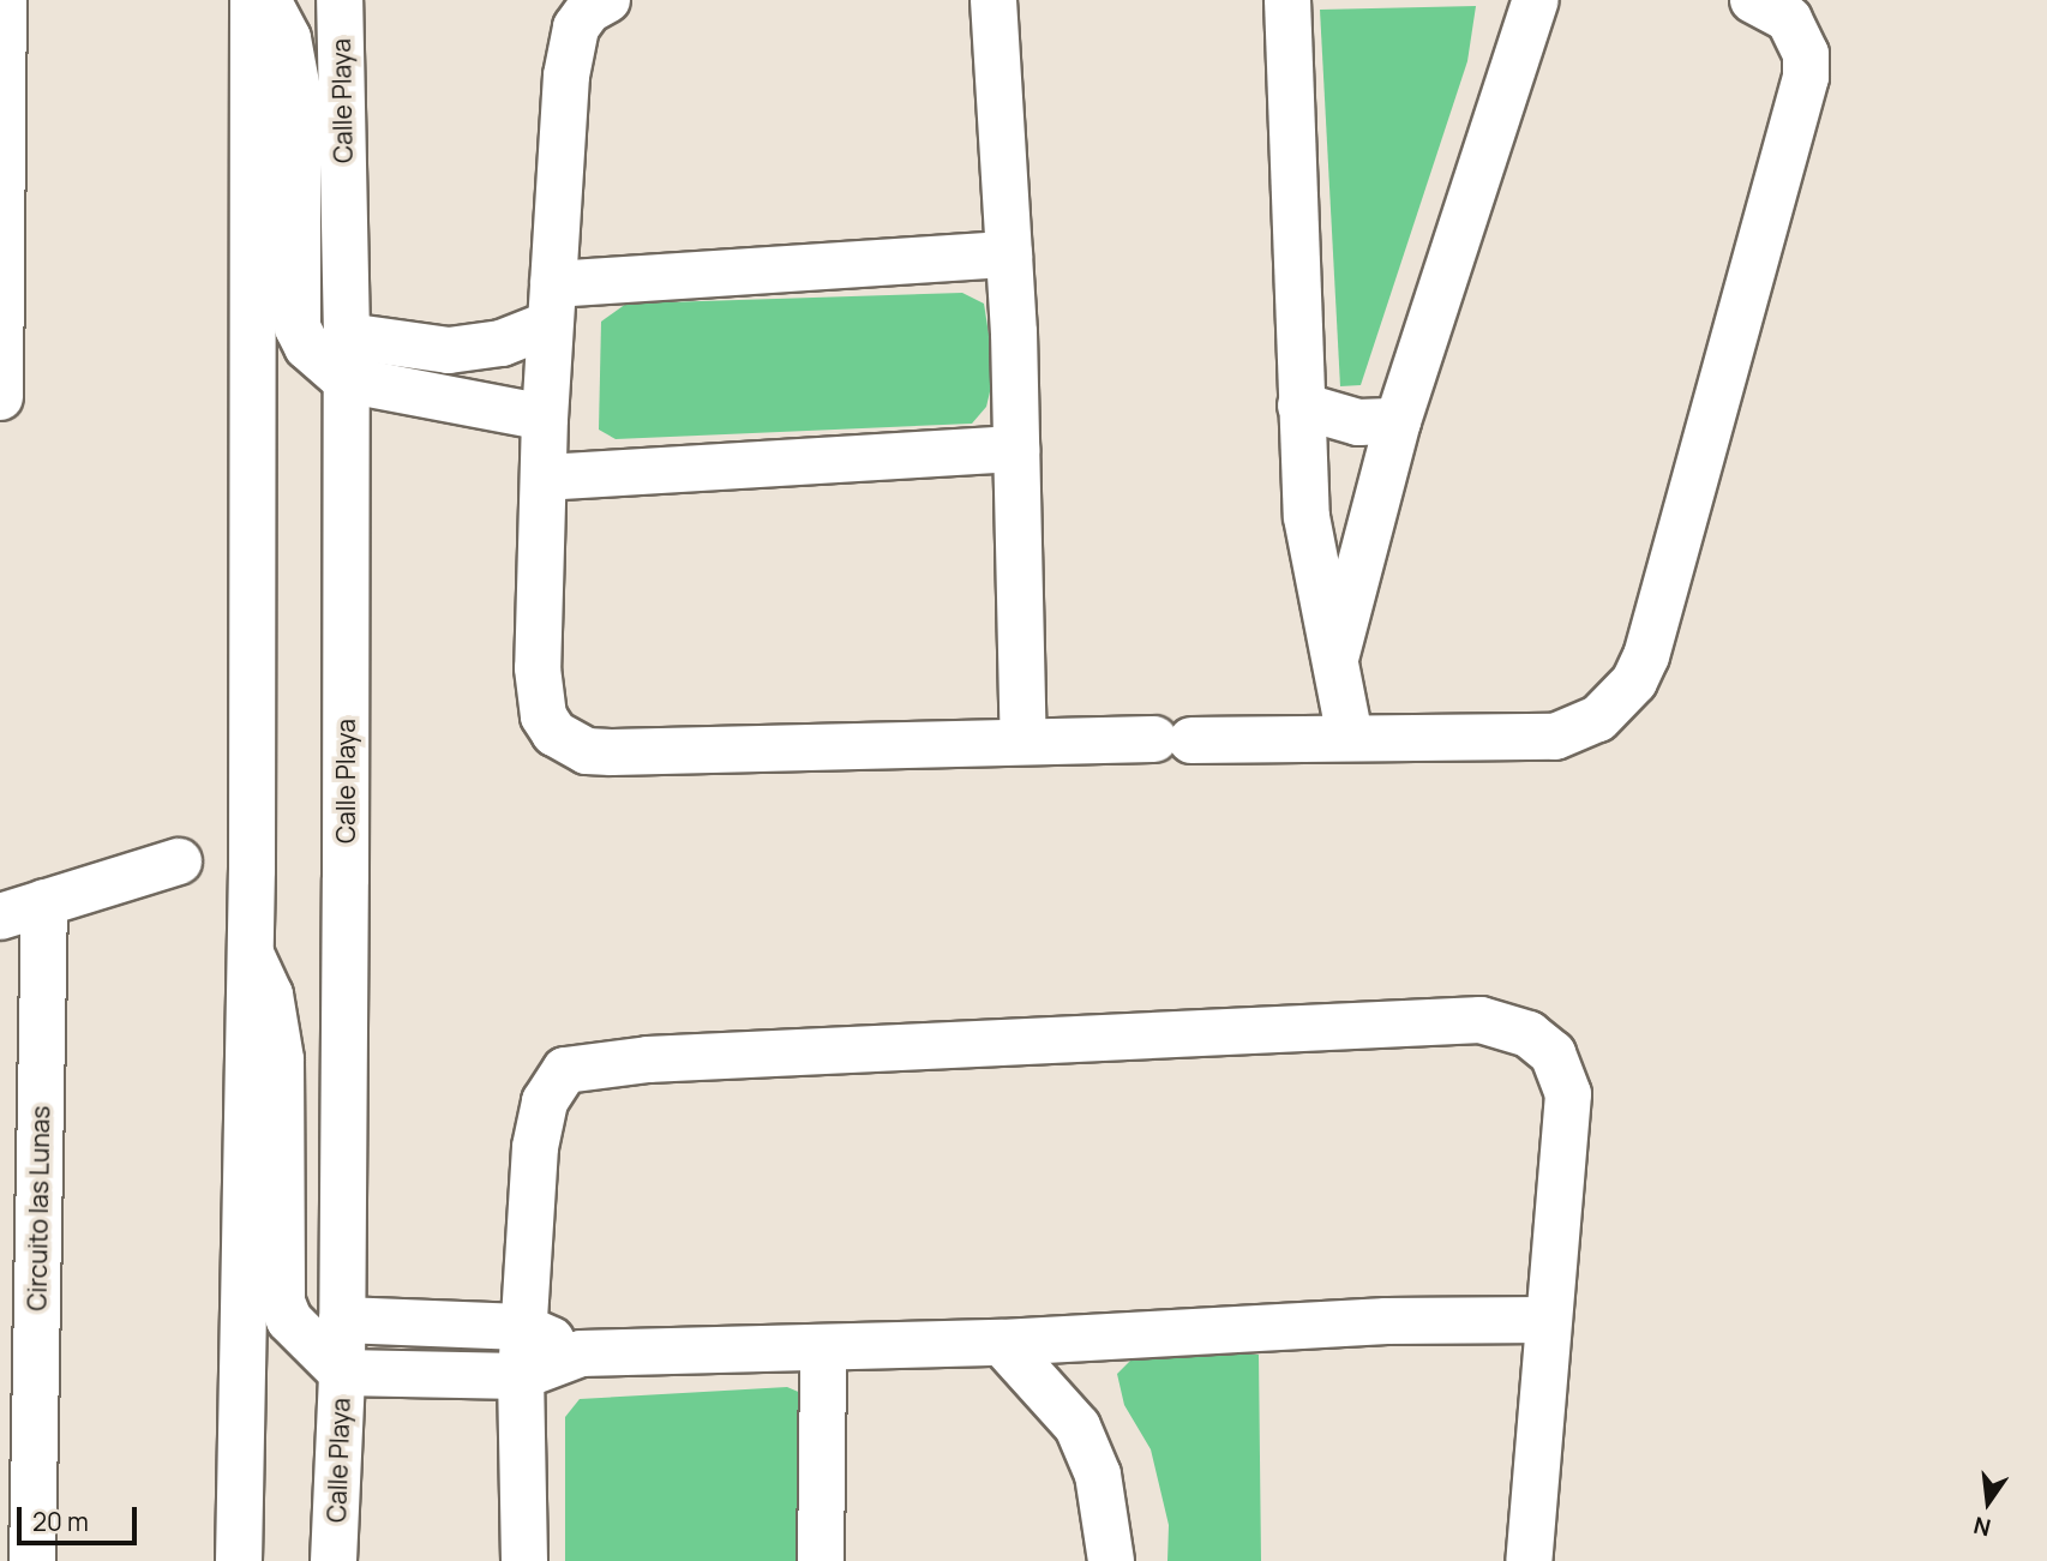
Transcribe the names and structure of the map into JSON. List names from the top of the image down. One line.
{"streets":{"street":["Calle Playa","Circuito las Lunas"]},"scale_bar":"20 m","north":"bottom"}
